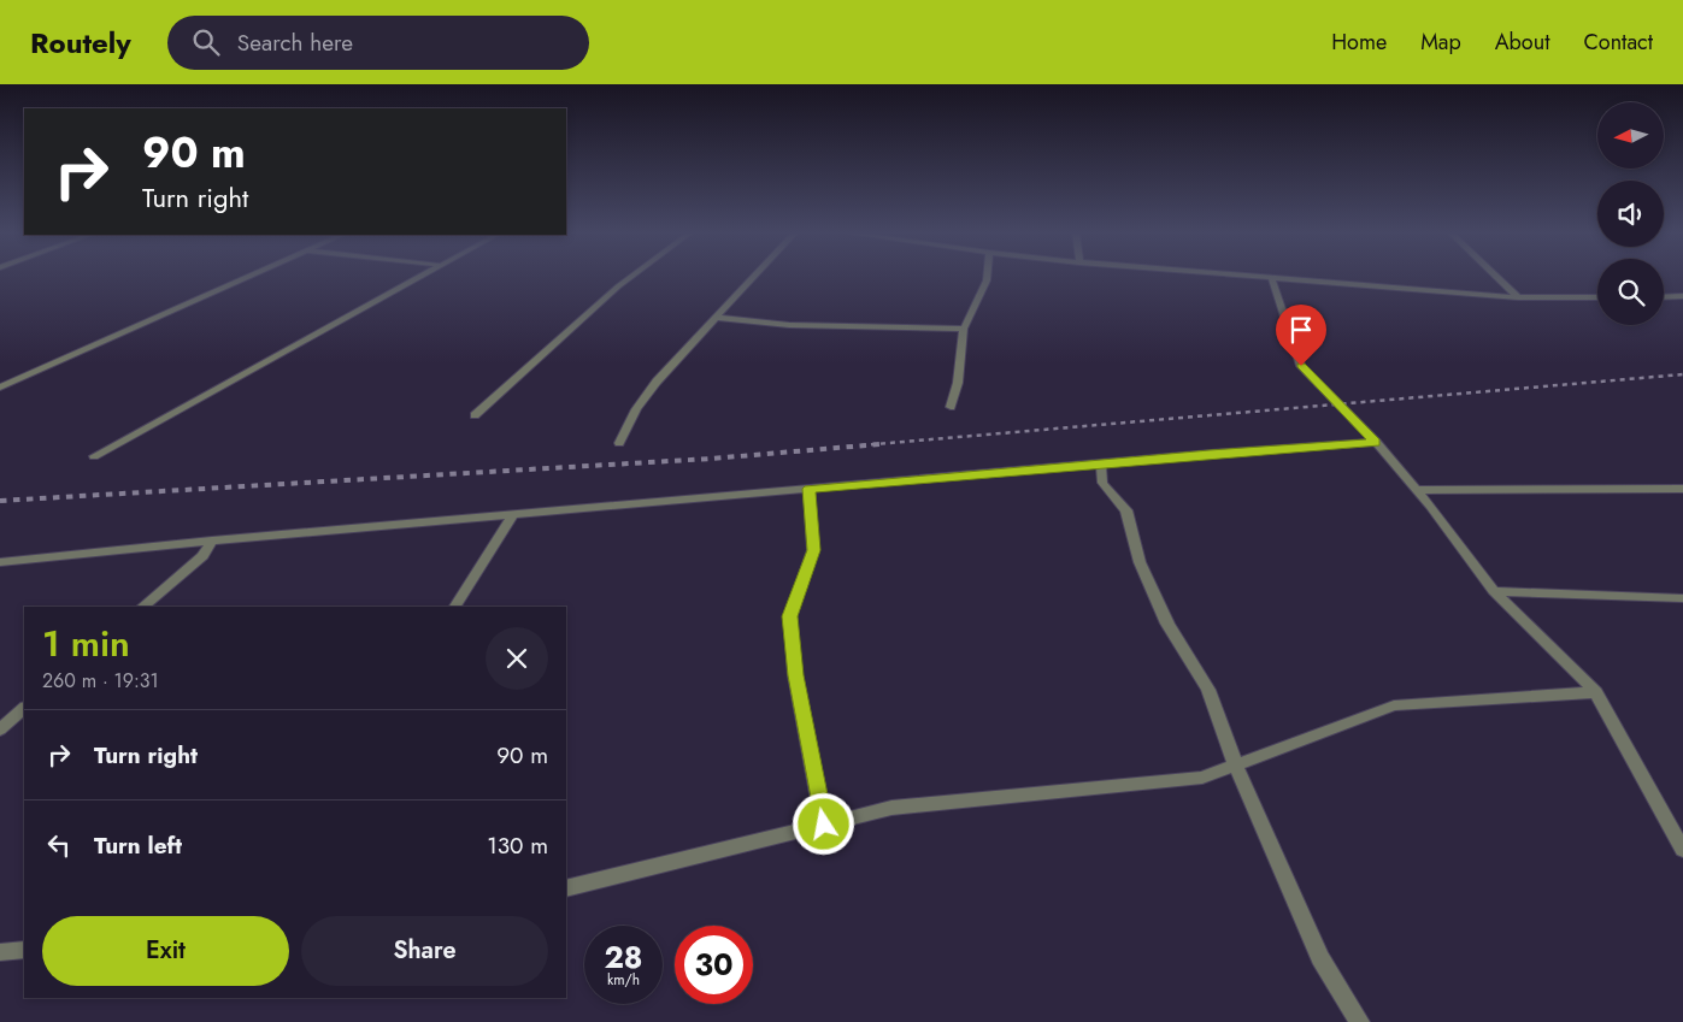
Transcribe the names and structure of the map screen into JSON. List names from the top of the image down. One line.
{"north":"left","page":{"header":"Routely","search":"Search here","nav":["Home","Map","About","Contact"],"turn":["90 m","Turn right"],"heading":["1 min","260 m · 19:31"],"list":[{"name":"Turn right","value":"90 m"},{"name":"Turn left","value":"130 m"}],"buttons":["Exit","Share"],"speed":"28 km/h","limit":"30"}}
